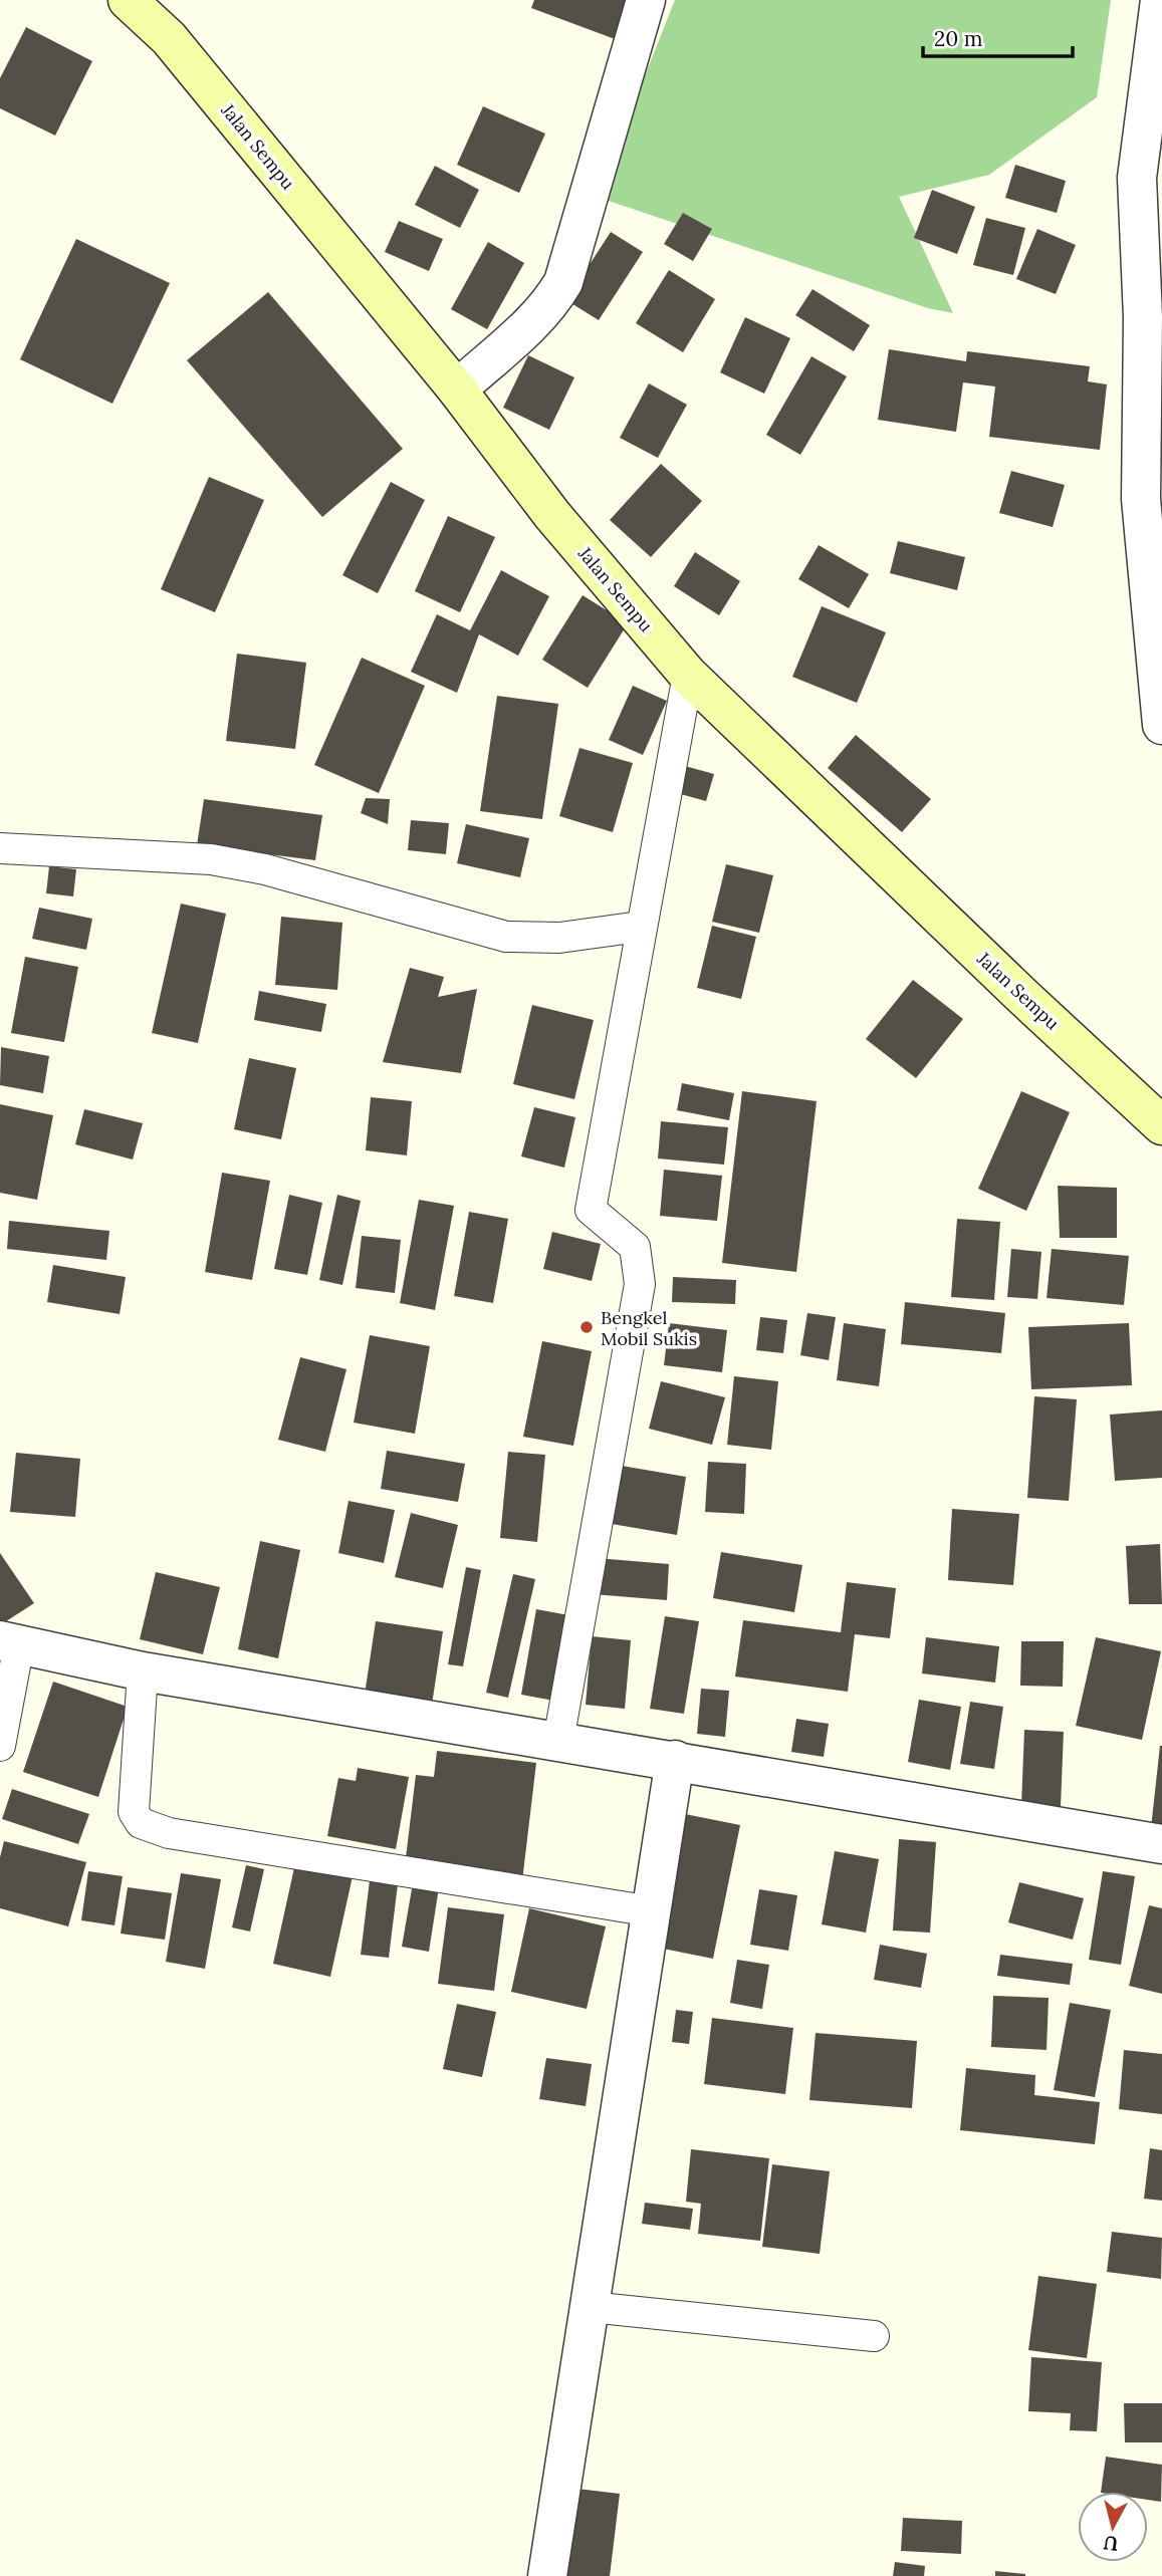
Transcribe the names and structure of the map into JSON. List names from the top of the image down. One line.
{"streets":{"main road":["Jalan Sempu"]},"places":["Bengkel Mobil Sukis"],"scale_bar":"20 m","north":"bottom"}
